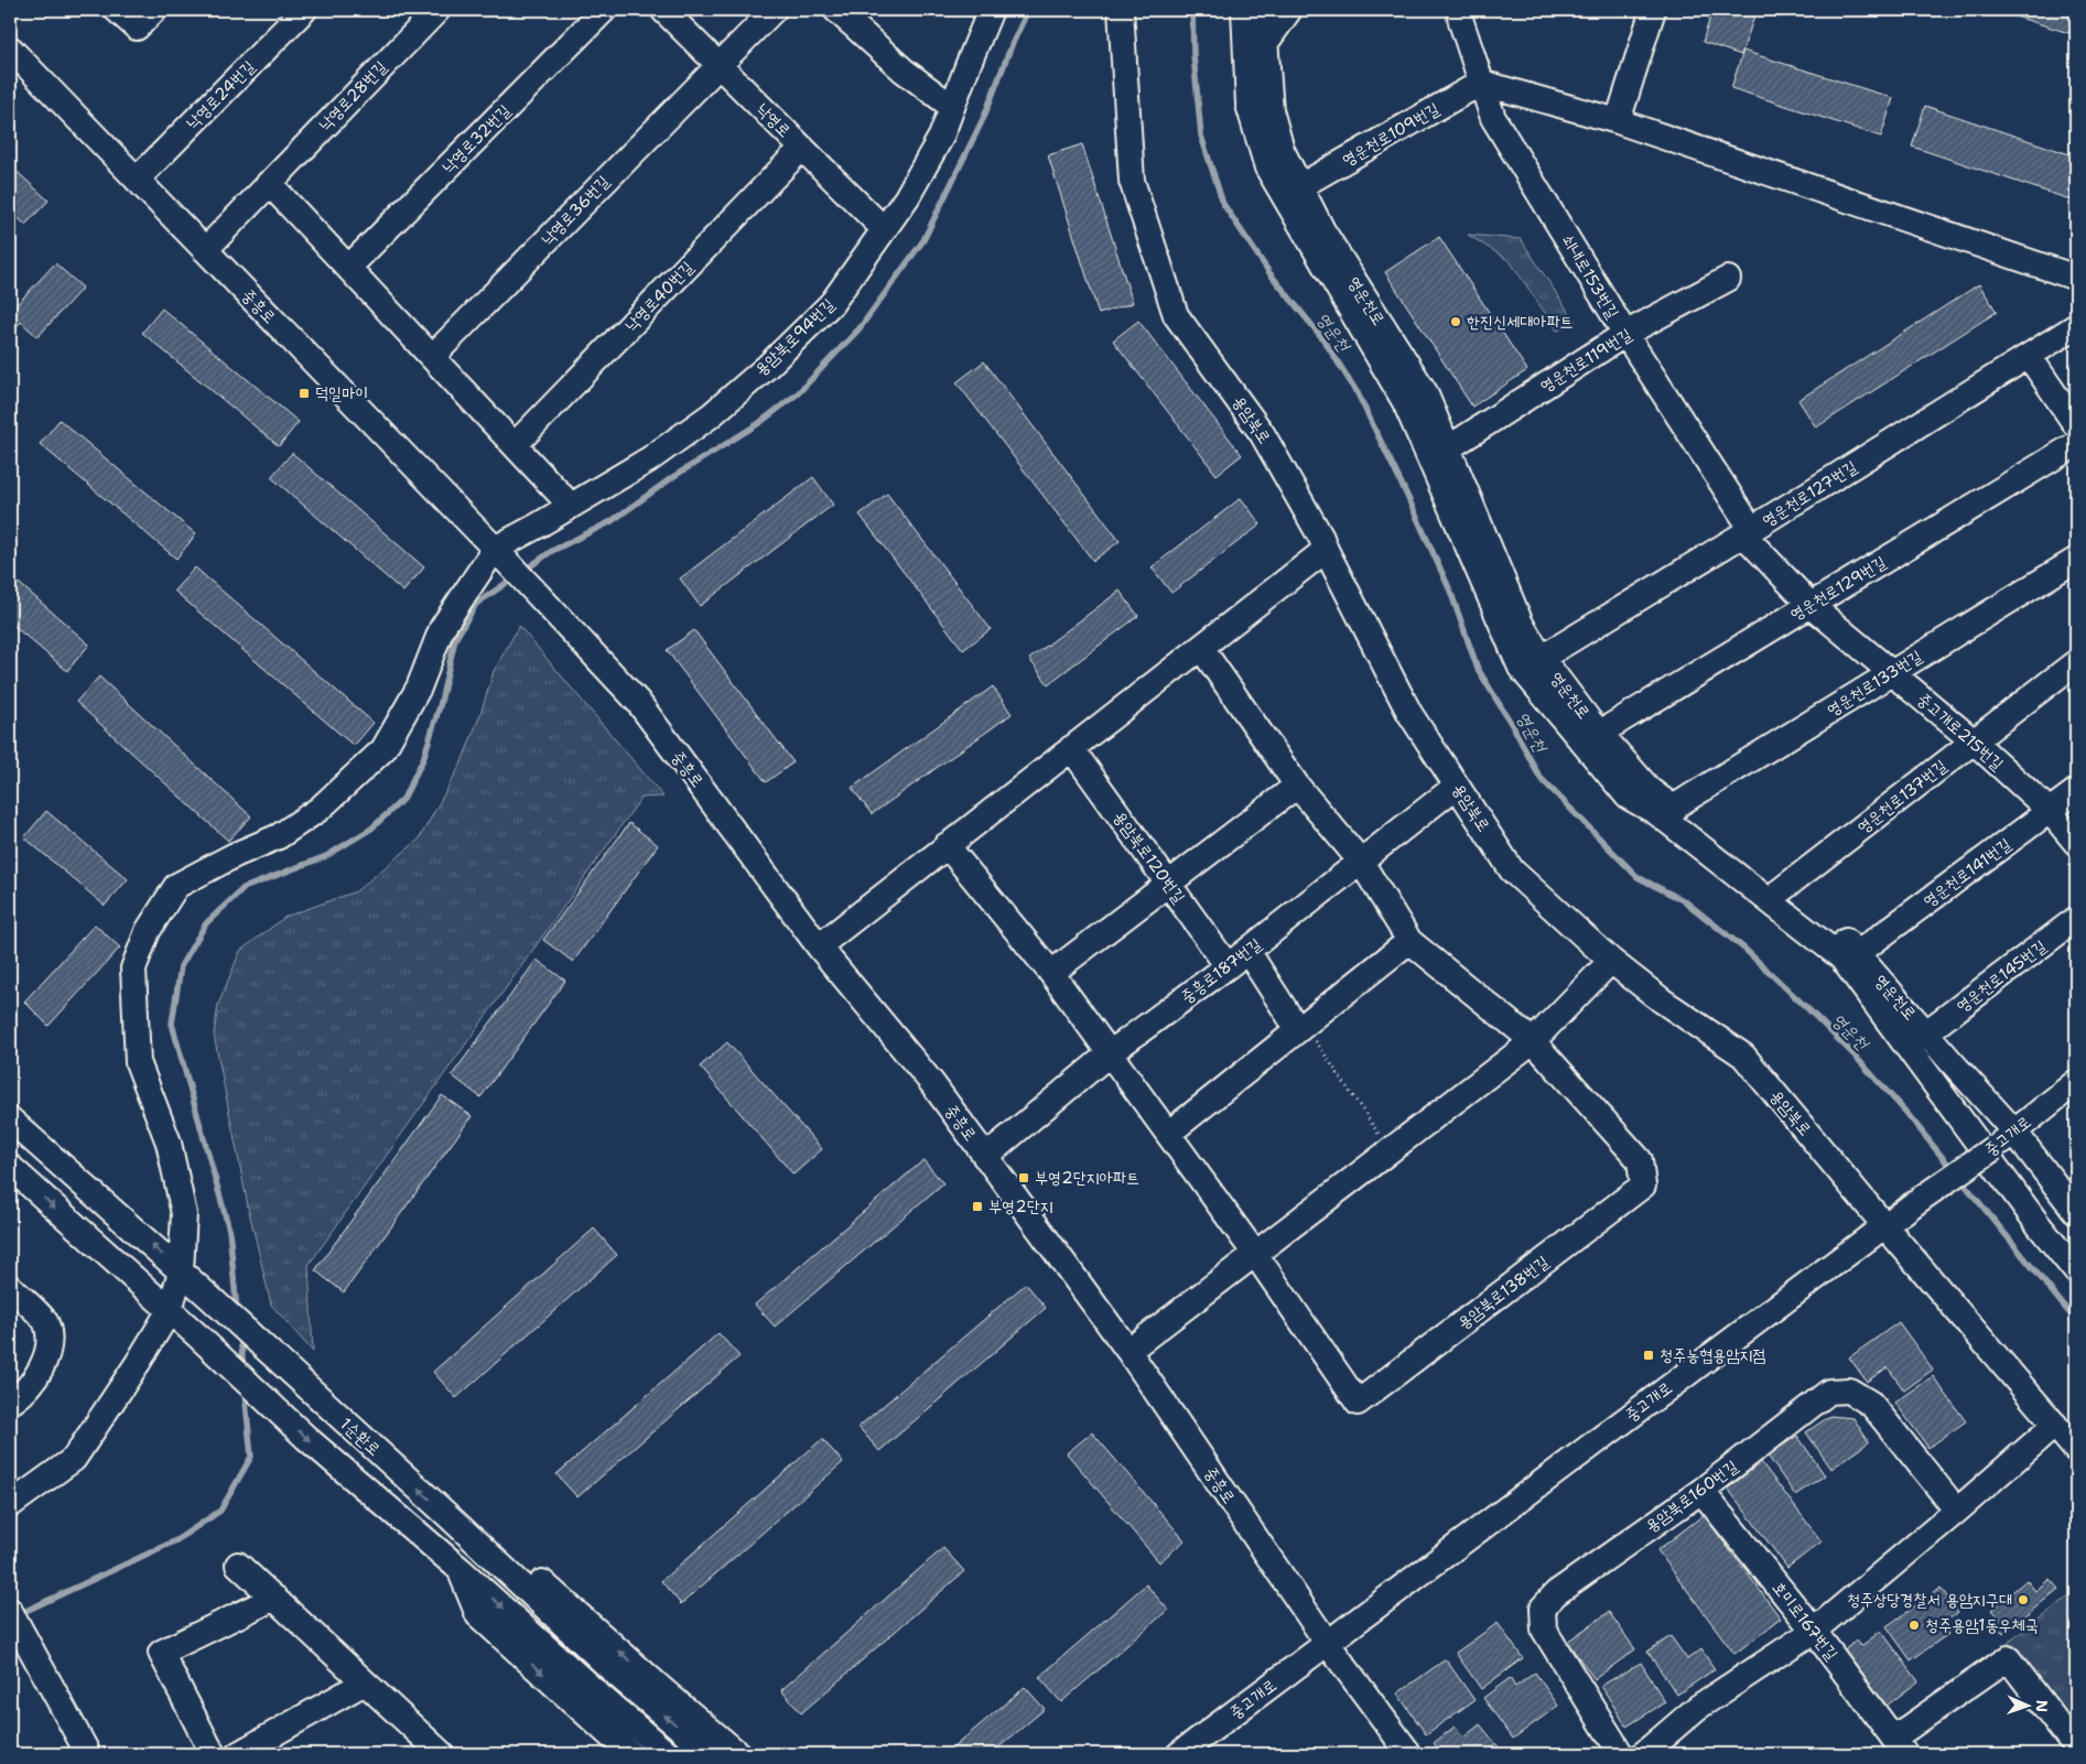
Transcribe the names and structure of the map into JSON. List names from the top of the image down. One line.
{"streets":{"street":["낙영로24번길","낙영로28번길","낙영로","영운천로109번길","낙영로32번길","낙영로36번길","쇠내로153번길","낙영로40번길","영운천로","중흥로","용암북로94번길","영운천로119번길","용암북로","영운천로127번길","영운천로129번길","영운천로133번길","중고개로215번길","영운천로137번길","용암북로120번길","영운천로141번길","중흥로187번길","영운천로145번길","중고개로","용암북로138번길","1순환로","용암북로160번길","호미로167번길"]},"crossings":[["낙영로24번길","중흥로"],["낙영로28번길","중흥로"],["낙영로","낙영로36번길"],["낙영로","낙영로40번길"],["낙영로","용암북로94번길"],["영운천로109번길","쇠내로153번길"],["영운천로109번길","영운천로"],["쇠내로153번길","영운천로119번길"],["쇠내로153번길","영운천로127번길"],["쇠내로153번길","중고개로215번길"],["영운천로","영운천로119번길"],["영운천로","영운천로127번길"],["영운천로","영운천로129번길"],["영운천로","영운천로133번길"],["영운천로","영운천로137번길"],["영운천로","영운천로141번길"],["영운천로","영운천로145번길"],["영운천로","중고개로"],["중흥로","용암북로94번길"],["중흥로","중흥로187번길"],["중흥로","중고개로"],["용암북로","중흥로187번길"],["용암북로","중고개로"],["영운천로127번길","중고개로215번길"],["영운천로129번길","중고개로215번길"],["영운천로133번길","중고개로215번길"],["중고개로215번길","영운천로137번길"],["중고개로215번길","영운천로141번길"],["용암북로120번길","중흥로187번길"],["중흥로187번길","용암북로138번길"],["용암북로160번길","호미로167번길"]],"water":["영운천"],"places":{"other":["한진신세대아파트","청주상당경찰서 용암지구대","청주용암1동우체국"],"transit":["덕일마이","부영2단지아파트","부영2단지","청주농협용암지점"]},"north":"right"}
